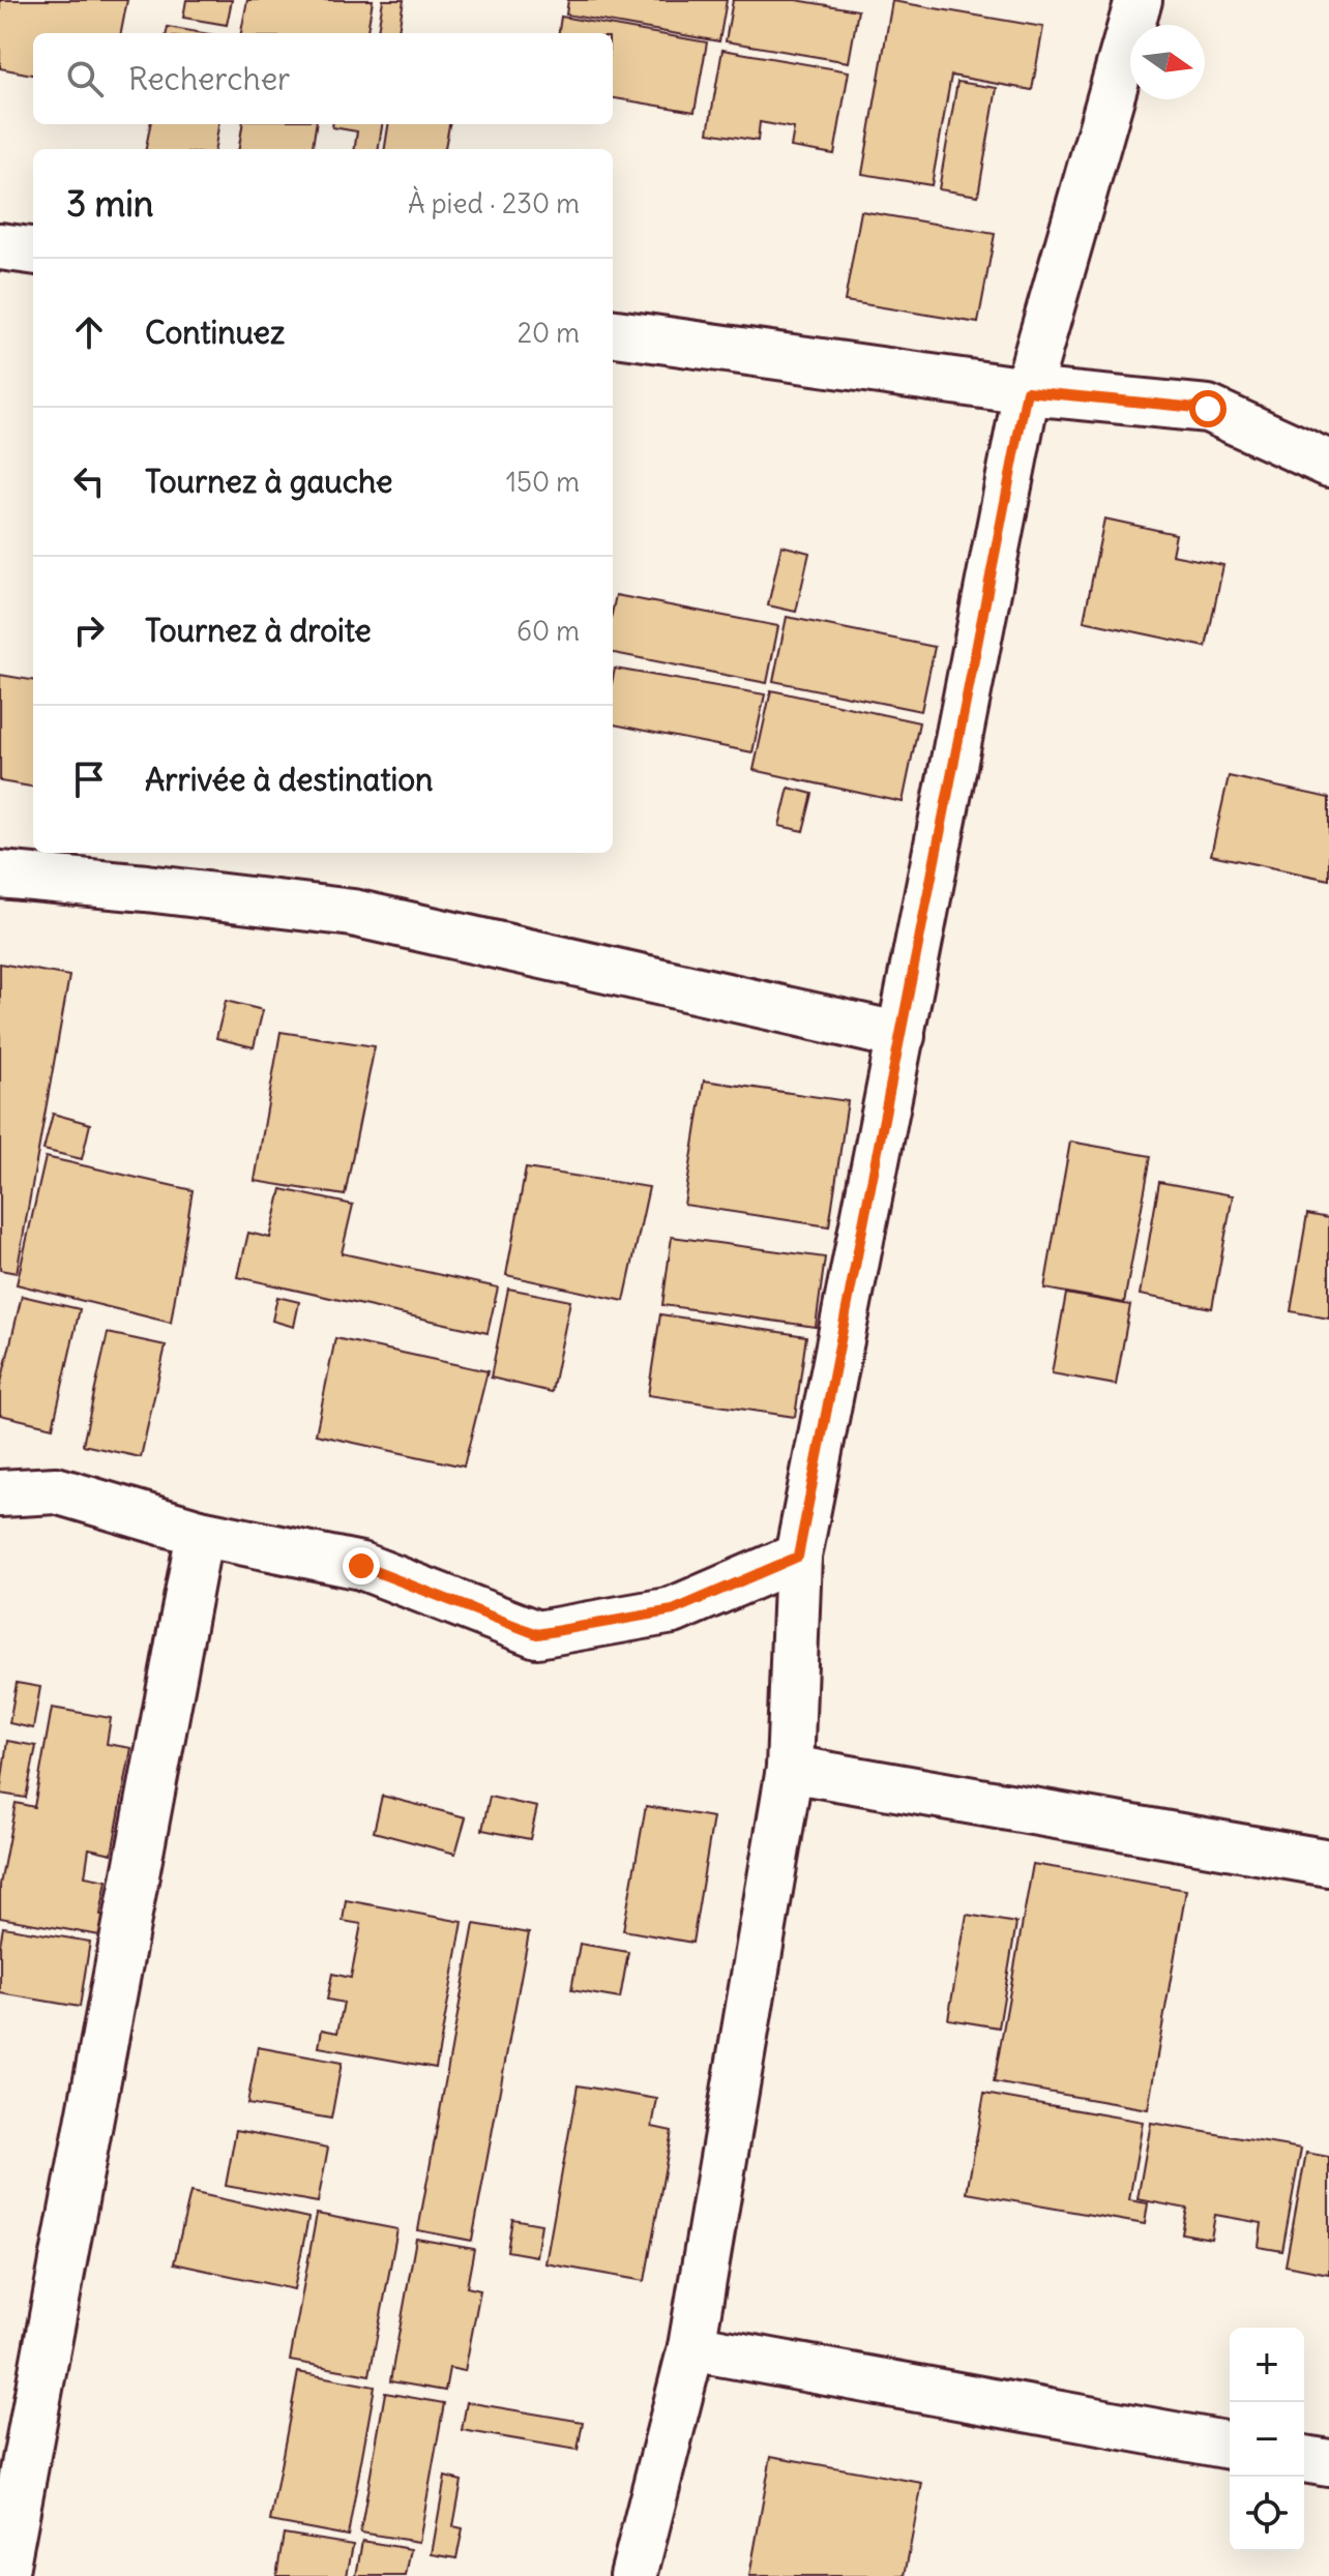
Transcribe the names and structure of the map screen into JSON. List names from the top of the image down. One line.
{"north":"right","page":{"search":"Rechercher","heading":["3 min","À pied · 230 m"],"list":[["Continuez","20 m"],["Tournez à gauche","150 m"],["Tournez à droite","60 m"],"Arrivée à destination"],"map_buttons":["+","−"]}}
